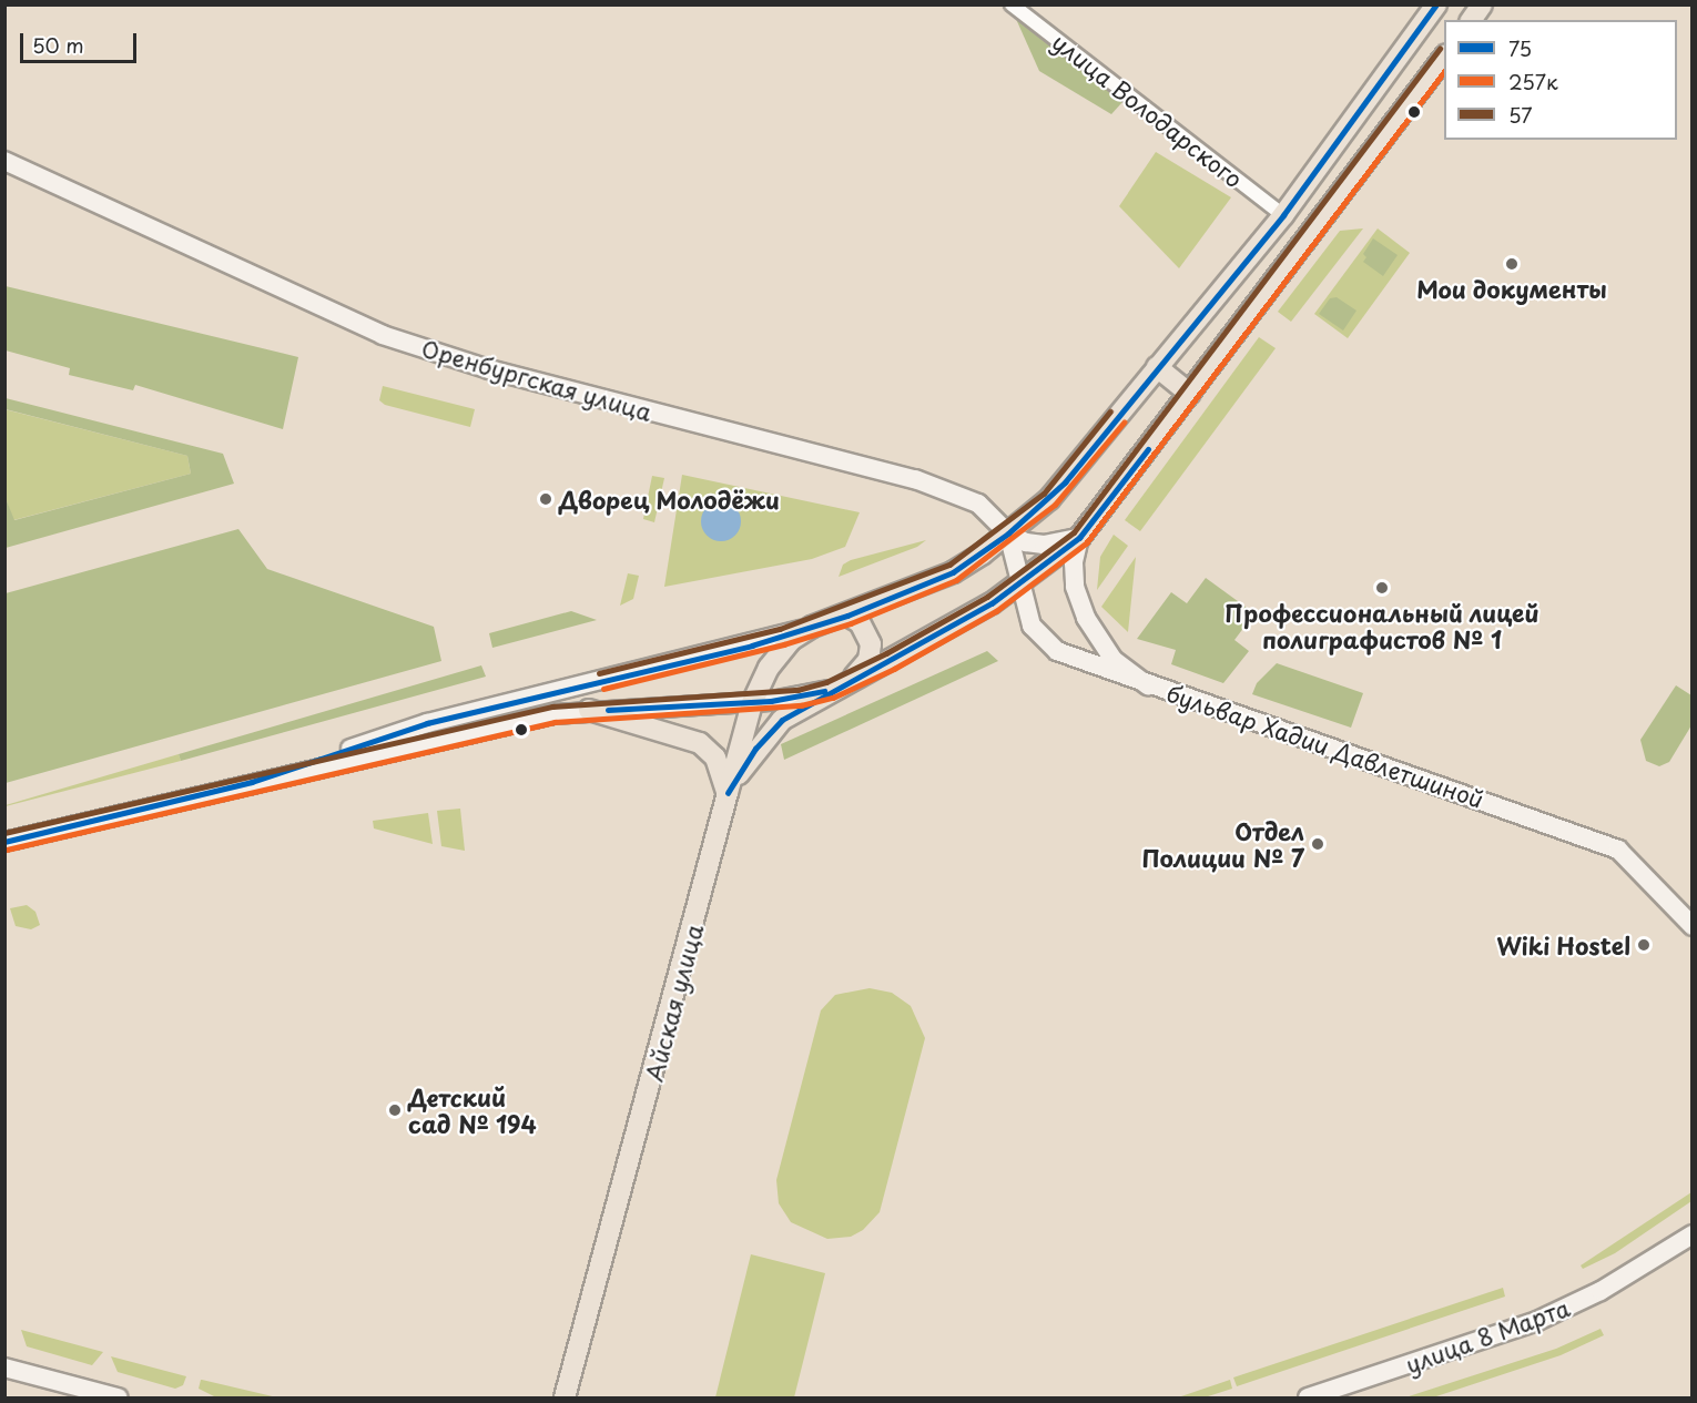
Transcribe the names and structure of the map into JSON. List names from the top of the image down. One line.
{"streets":{"main road":["Айская улица"],"street":["улица Володарского","Оренбургская улица","бульвар Хадии Давлетшиной","улица 8 Марта"]},"crossings":[["Оренбургская улица","бульвар Хадии Давлетшиной"]],"places":["Мои документы","Дворец Молодёжи","Профессиональный лицей полиграфистов № 1","Отдел Полиции № 7","Wiki Hostel","Детский сад № 194"],"lines":["transit line 75","transit line 57","transit line 257к"],"legend":["75","257к","57"],"scale_bar":"50 m"}
